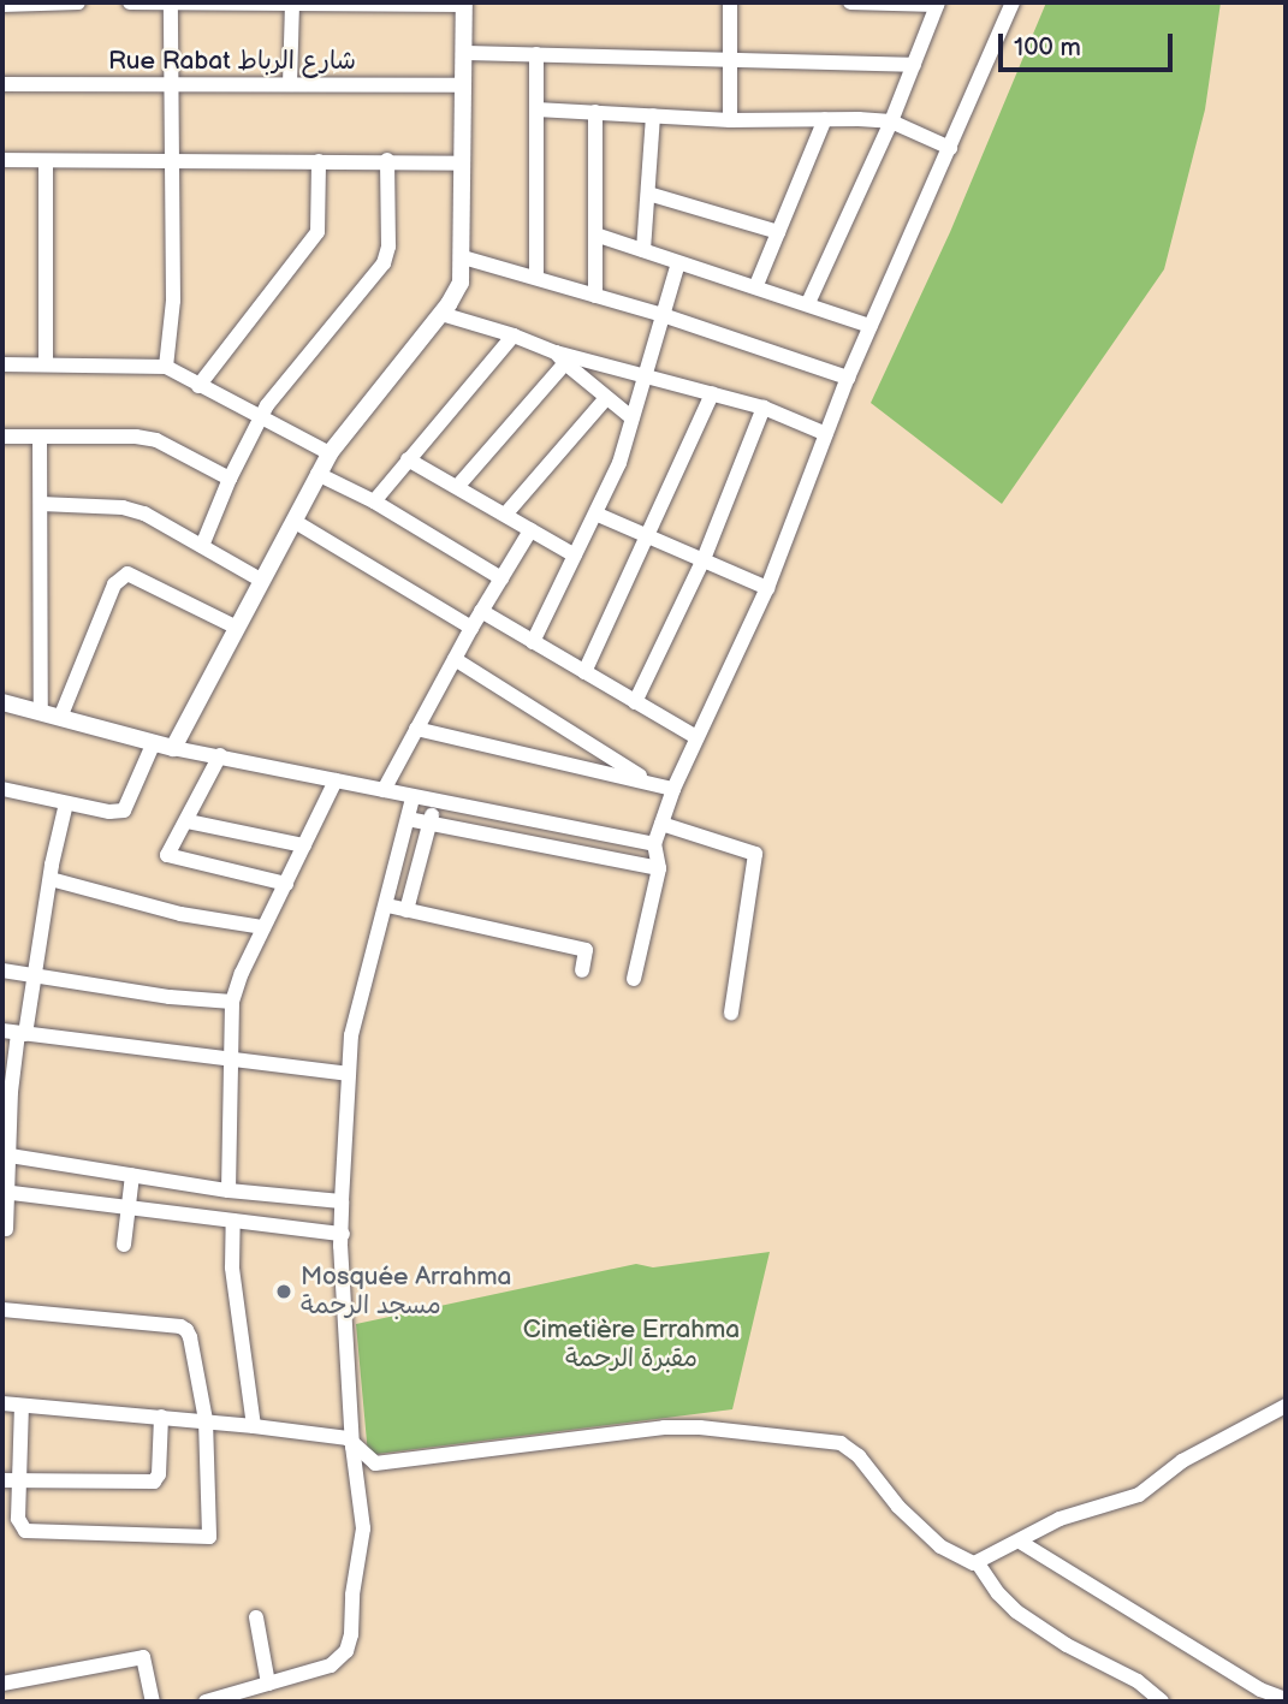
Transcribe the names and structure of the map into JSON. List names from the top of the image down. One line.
{"streets":{"street":["Rue Rabat شارع الرباط"]},"parks":["Cimetière Errahma مقبرة الرحمة"],"places":["Mosquée Arrahma مسجد الرحمة"],"scale_bar":"100 m"}
